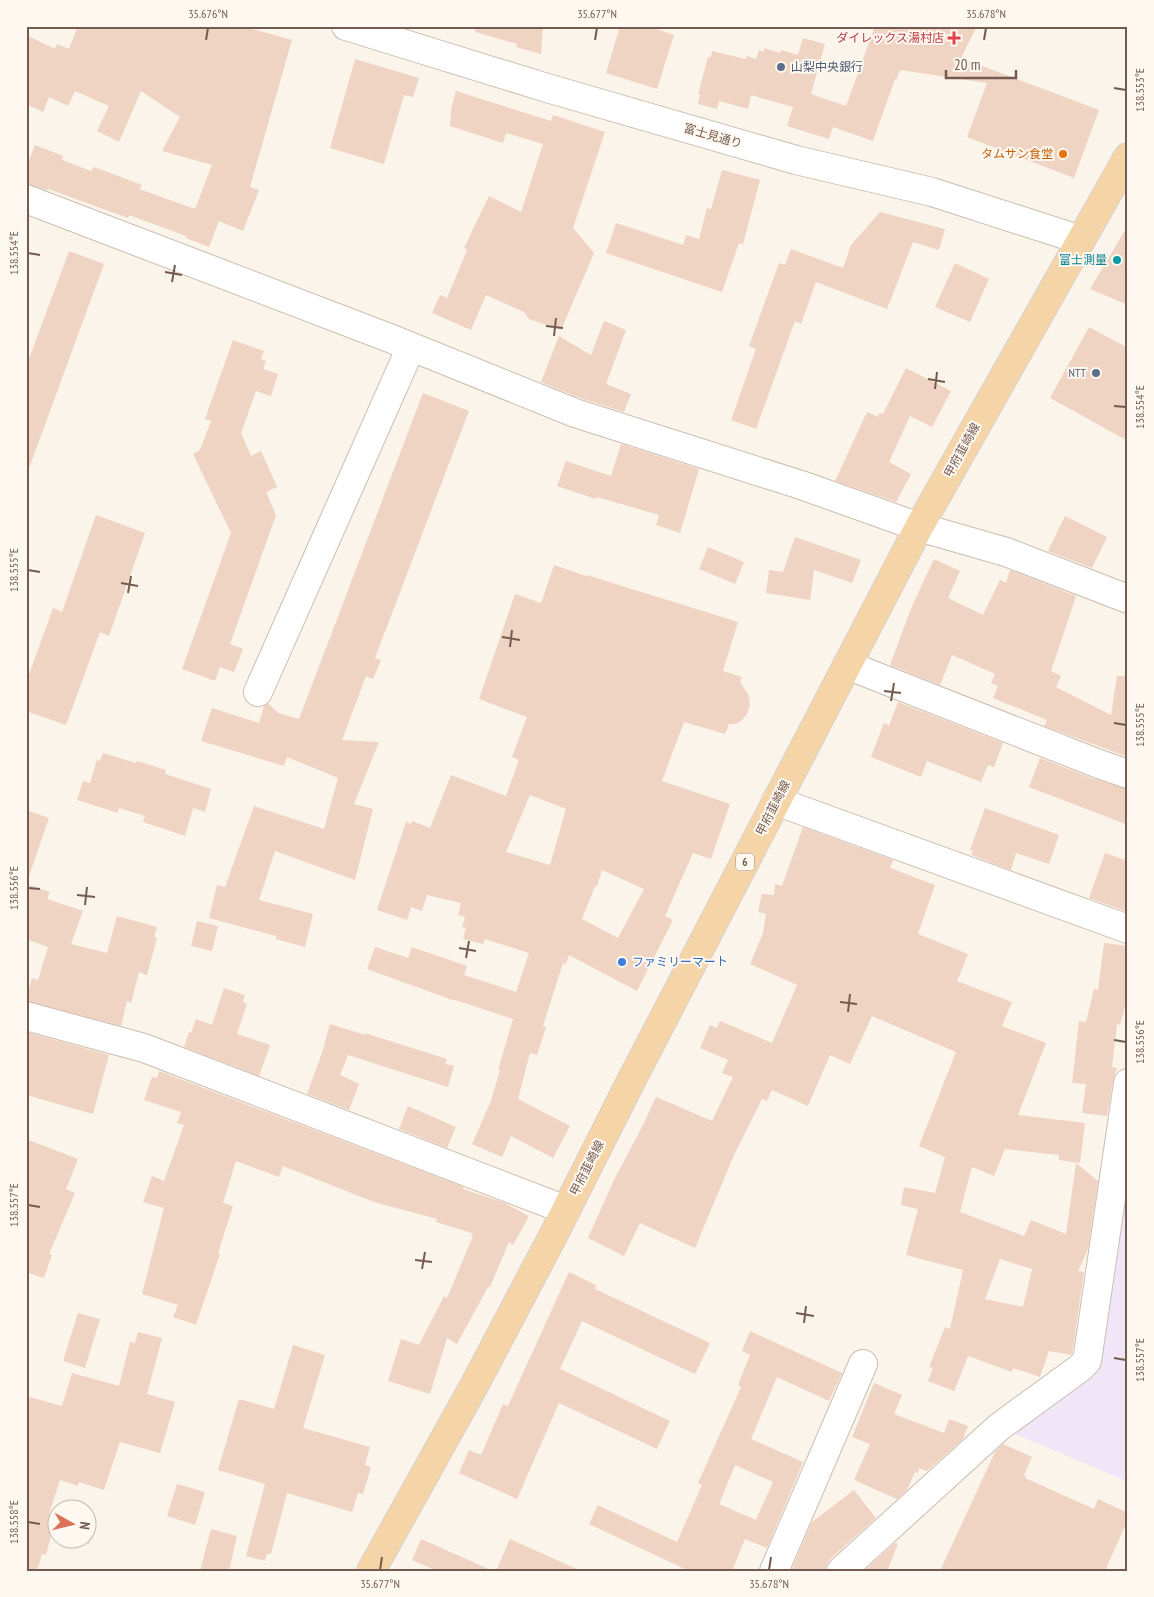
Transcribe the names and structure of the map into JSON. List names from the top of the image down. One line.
{"streets":{"main road":["甲府韮崎線","6"],"street":["富士見通り"]},"crossings":[["富士見通り","甲府韮崎線"]],"places":{"health":["ダイレックス湯村店"],"other":["山梨中央銀行","タムサン食堂","富士測量","NTT","ファミリーマート"]},"scale_bar":"20 m","north":"right","coordinates":["35.676°N","35.677°N","35.678°N","138.553°E","138.554°E","138.555°E","138.556°E","138.557°E","138.558°E"]}
